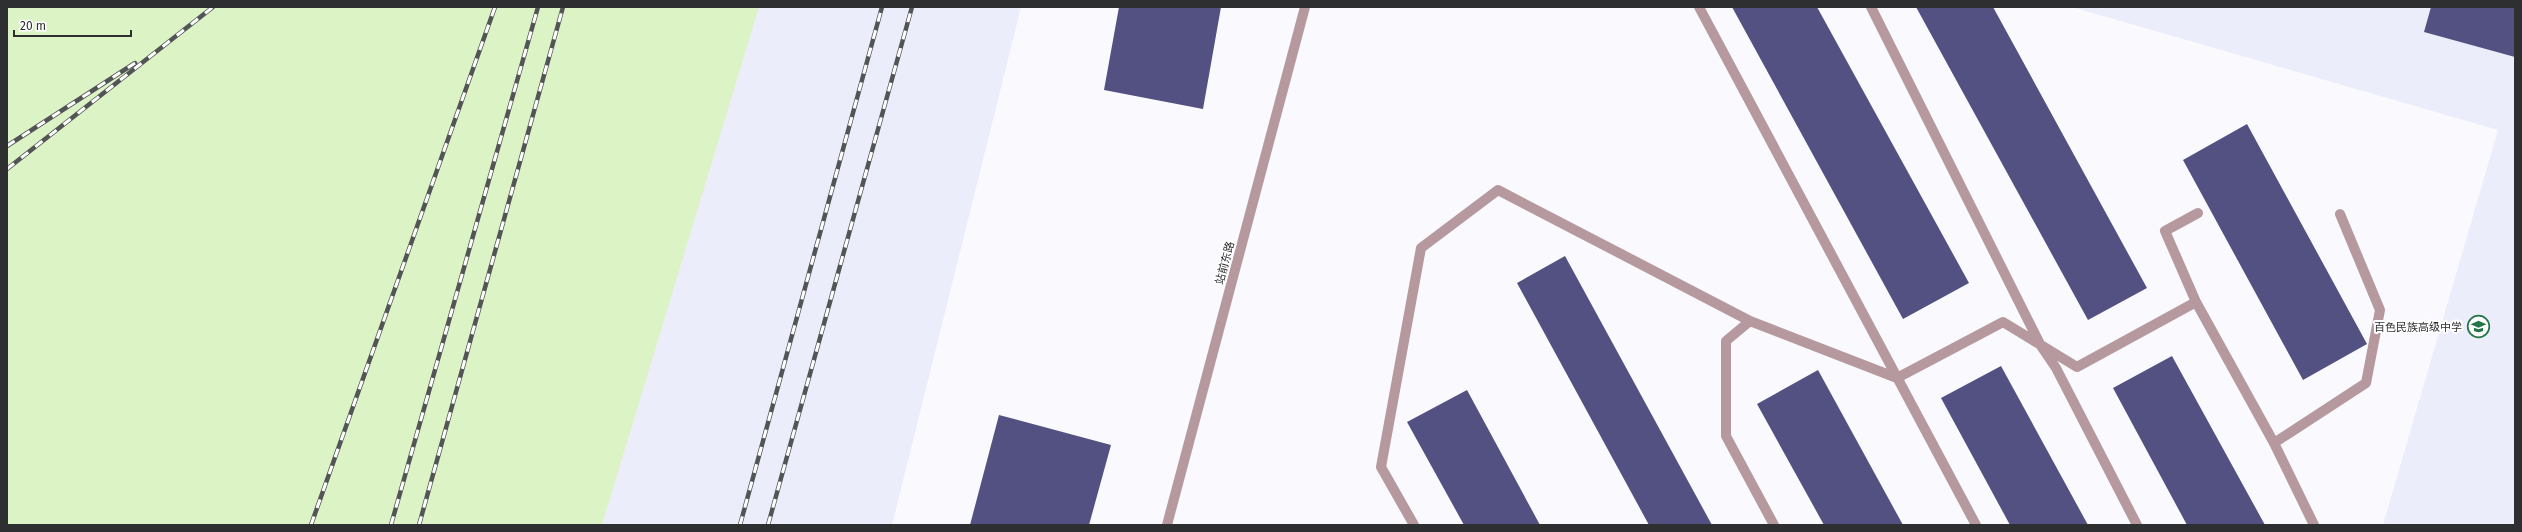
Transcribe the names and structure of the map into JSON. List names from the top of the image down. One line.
{"streets":{"street":["站前东路"]},"places":{"school or university":["百色民族高级中学"]},"scale_bar":"20 m"}
